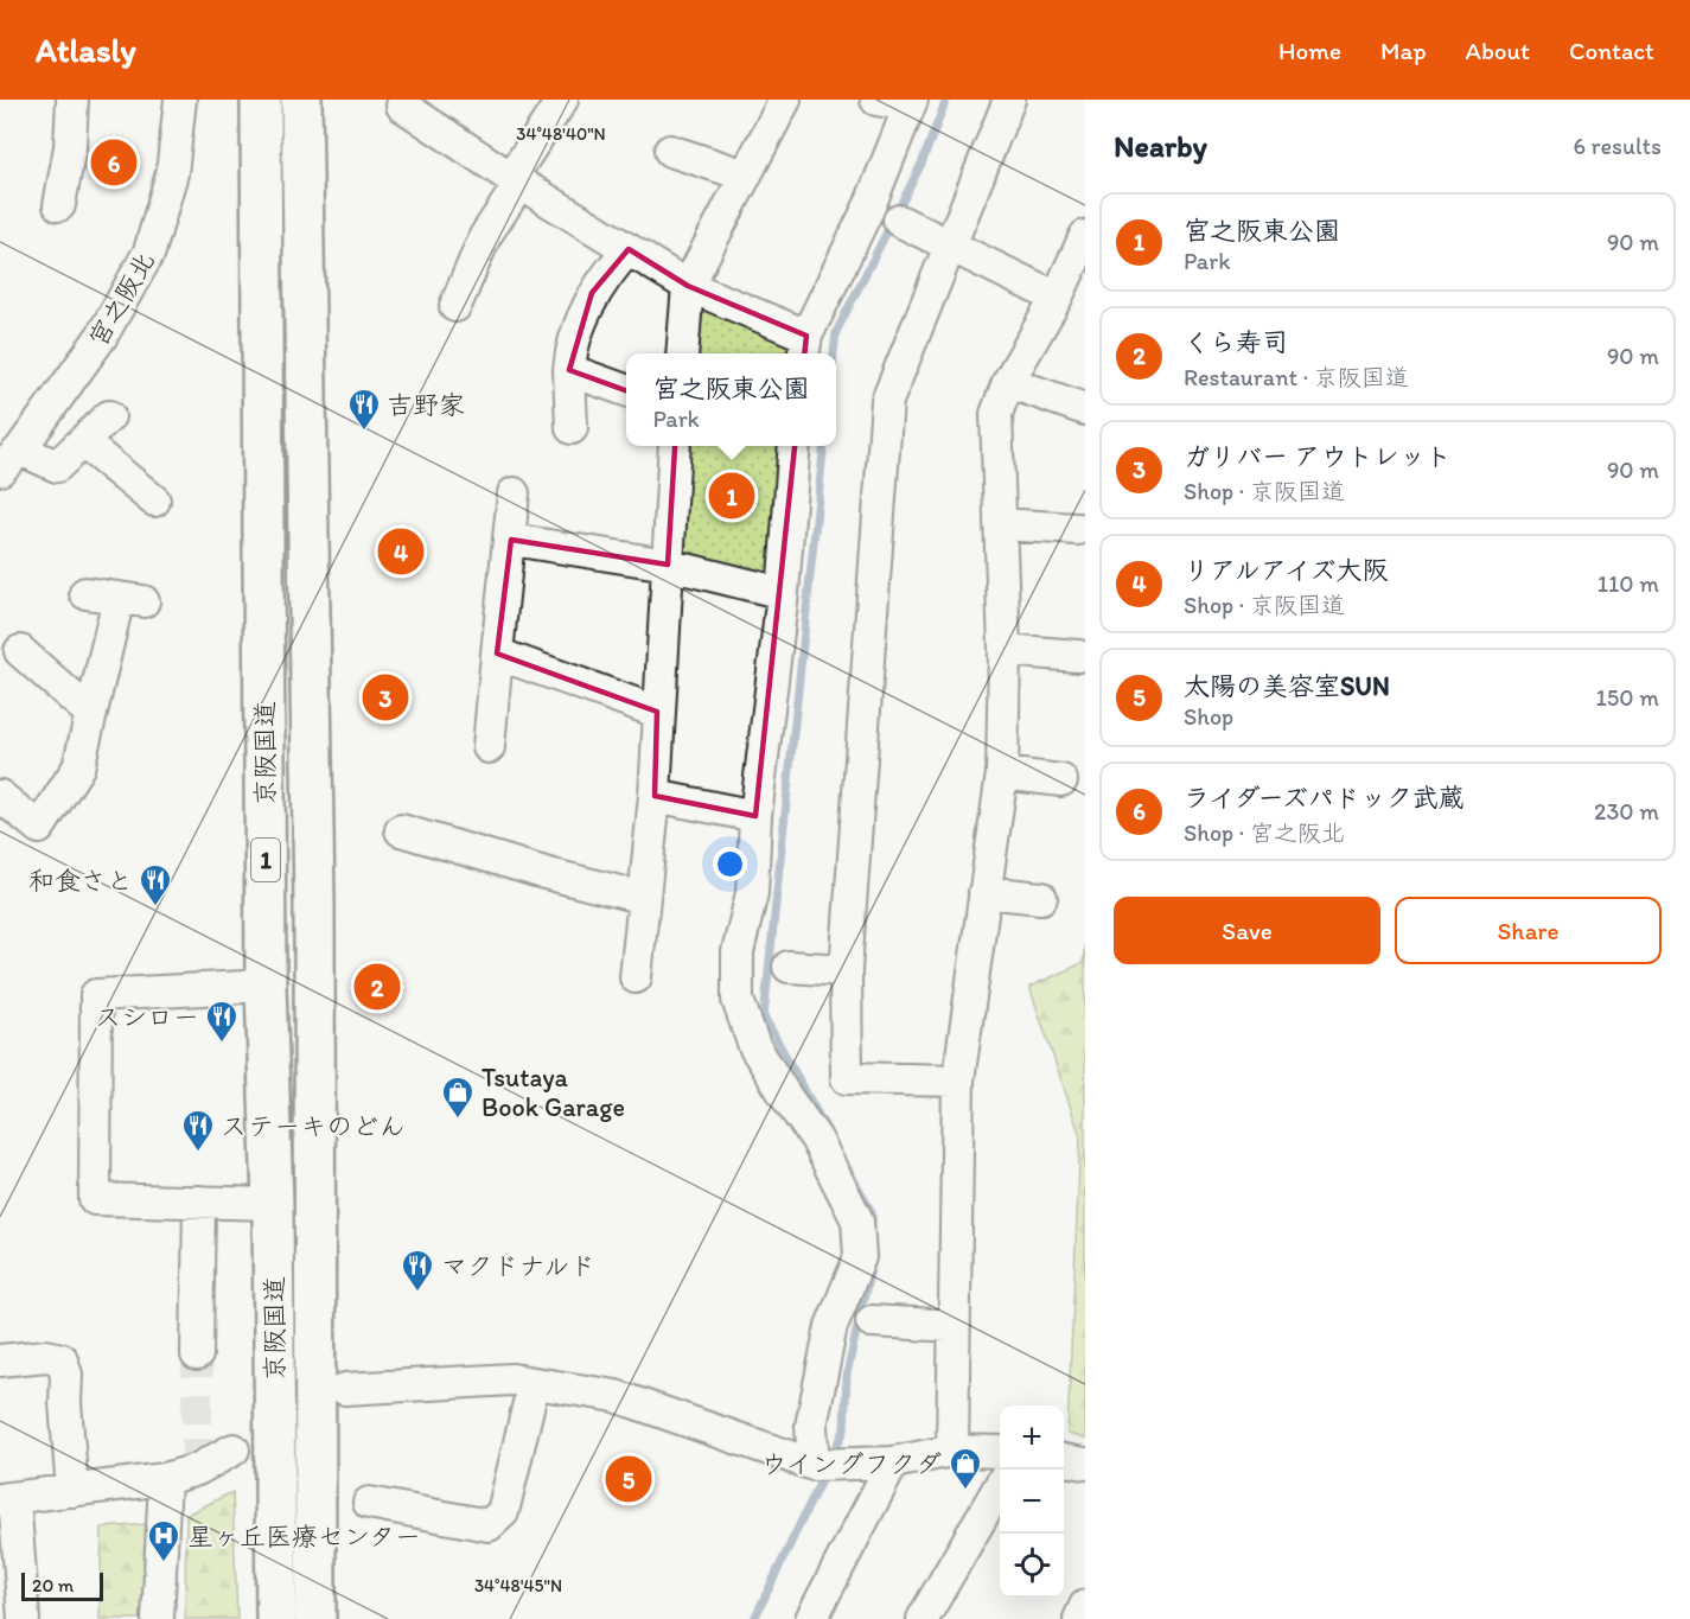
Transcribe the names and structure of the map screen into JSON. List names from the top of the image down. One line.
{"streets":{"highway":["京阪国道","1"],"street":["宮之阪北"]},"places":{"restaurant":["吉野家","和食さと","スシロー","ステーキのどん","マクドナルド"],"shop":["Tsutaya Book Garage","ウイングフクダ"],"hospital":["星ヶ丘医療センター"]},"scale_bar":"20 m","page":{"header":"Atlasly","nav":["Home","Map","About","Contact"],"heading":["Nearby","6 results"],"pins":["6","1","4","3","2","5"],"list":[{"mark":"1","name":"宮之阪東公園","note":"Park","value":"90 m"},{"mark":"2","name":"くら寿司","note":"Restaurant · 京阪国道","value":"90 m"},{"mark":"3","name":"ガリバー アウトレット","note":"Shop · 京阪国道","value":"90 m"},{"mark":"4","name":"リアルアイズ大阪","note":"Shop · 京阪国道","value":"110 m"},{"mark":"5","name":"太陽の美容室SUN","note":"Shop","value":"150 m"},{"mark":"6","name":"ライダーズパドック武蔵","note":"Shop · 宮之阪北","value":"230 m"}],"popup":["宮之阪東公園","Park"],"buttons":["Save","Share"],"map_buttons":["+","−"],"scale":"20 m"},"coordinates":["34°48'40\"N","34°48'45\"N"]}
